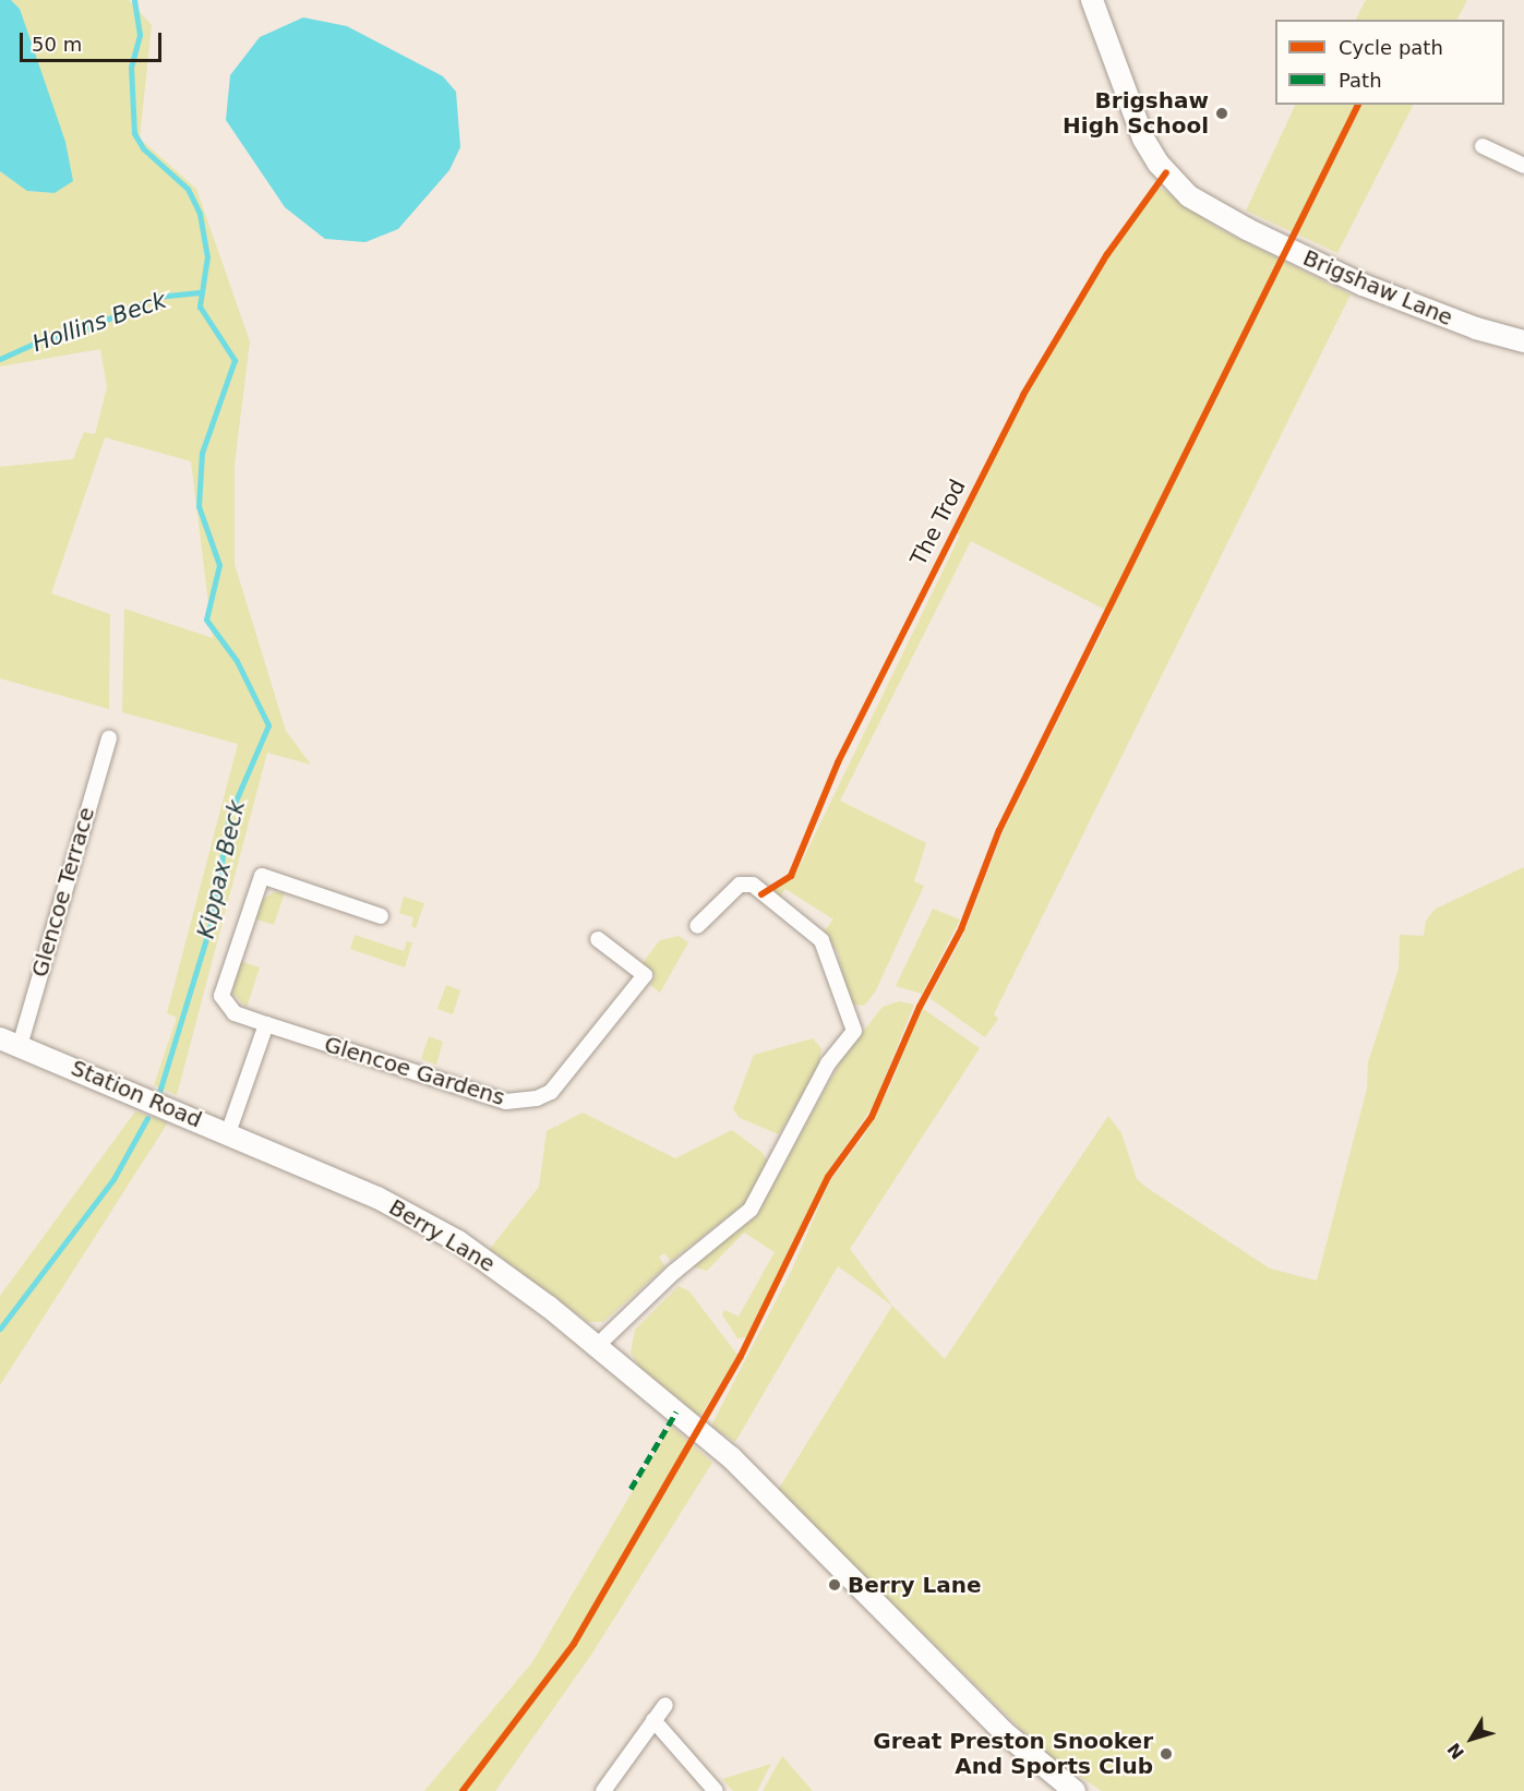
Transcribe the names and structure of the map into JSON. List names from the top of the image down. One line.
{"streets":{"street":["Brigshaw Lane","Glencoe Terrace","Glencoe Gardens","Station Road","Berry Lane"],"cycle path":["The Trod"]},"crossings":[["Glencoe Terrace","Station Road"],["Station Road","Berry Lane"]],"water":["Hollins Beck","Kippax Beck"],"places":["Brigshaw High School","Berry Lane","Great Preston Snooker And Sports Club"],"legend":["Cycle path","Path"],"scale_bar":"50 m","north":"bottom left"}
